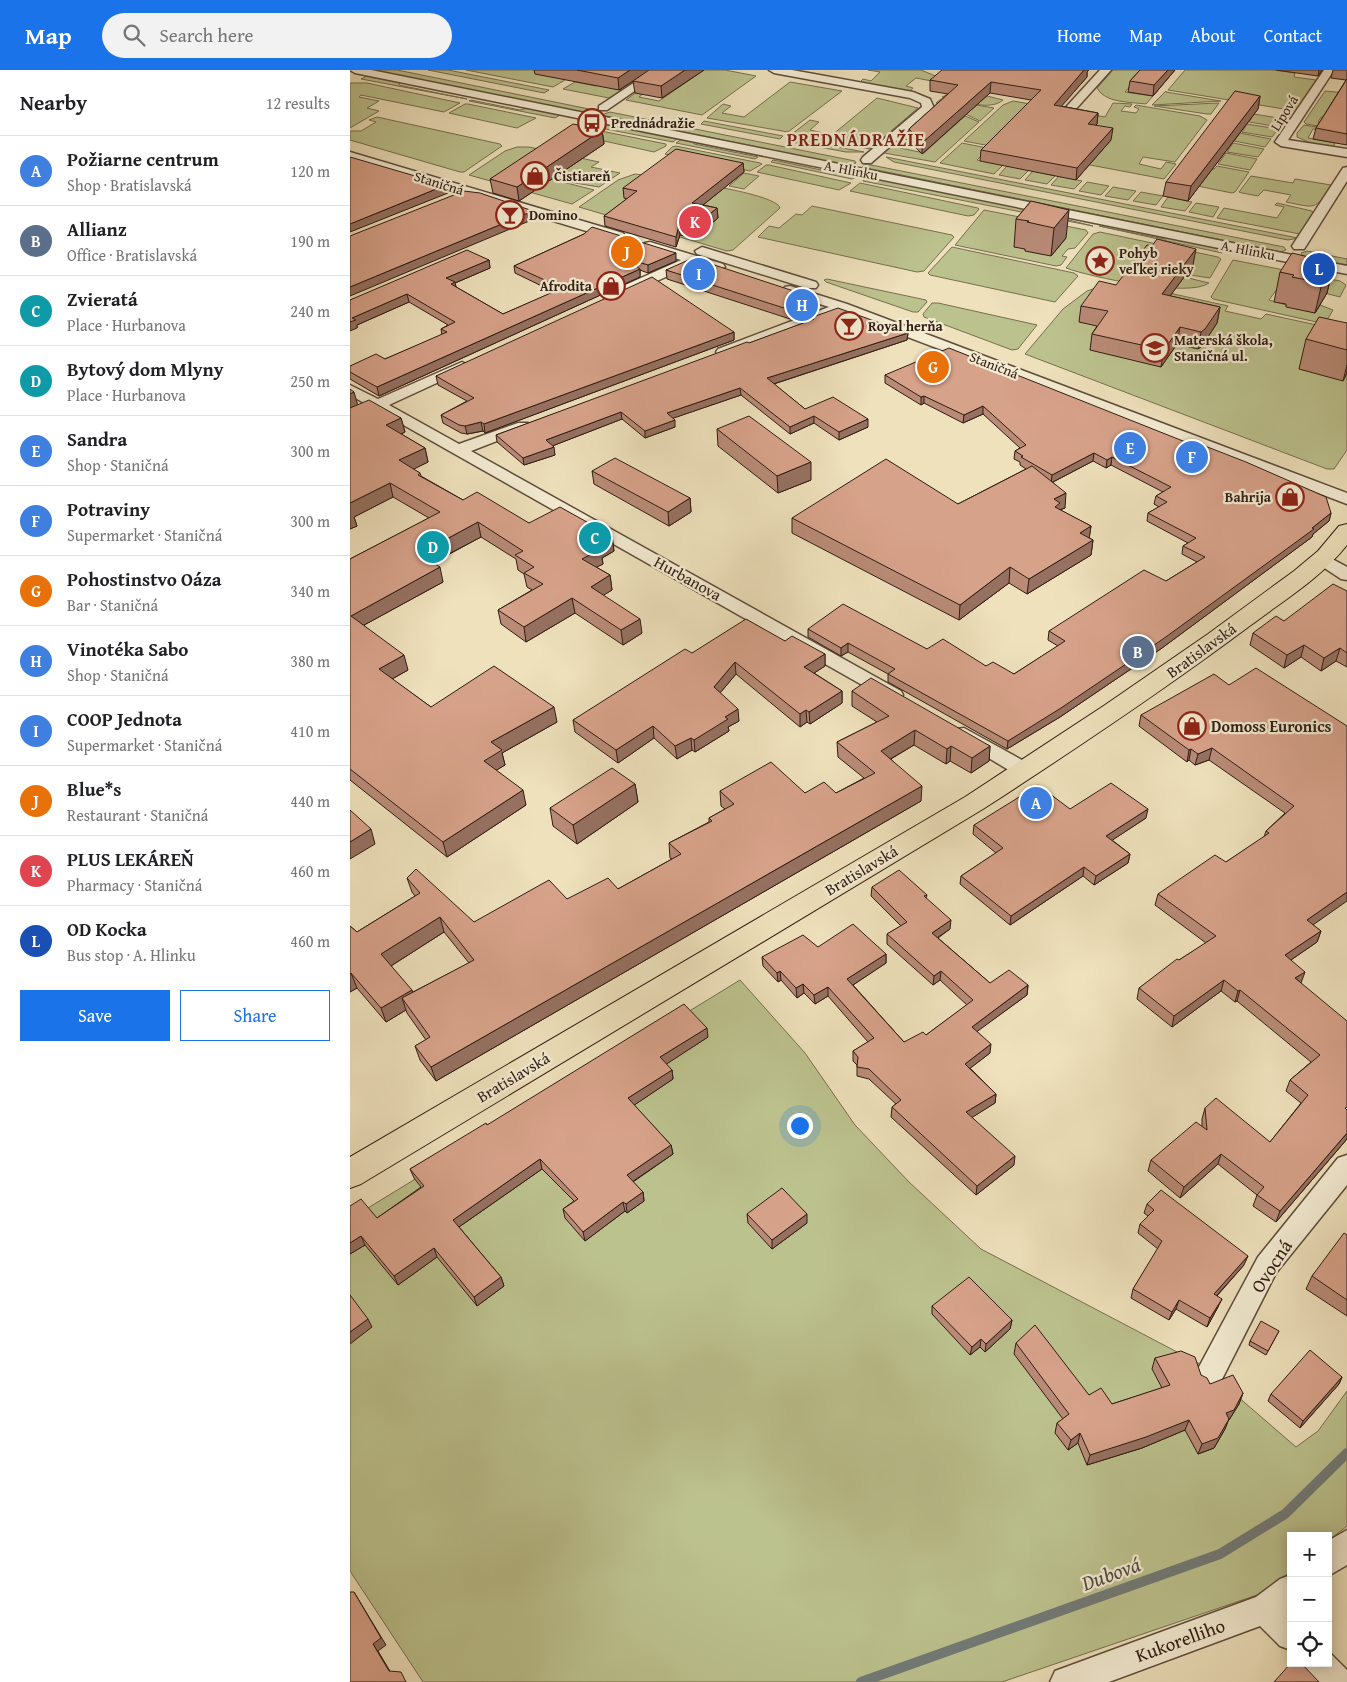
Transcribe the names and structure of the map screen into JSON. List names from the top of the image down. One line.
{"streets":{"main road":["Bratislavská"],"street":["Lipová","A. Hlinku","Staničná","Hurbanova","Ovocná","Kukorelliho"]},"districts":["PREDNÁDRAŽIE"],"water":["Dubová"],"places":{"bus stop":["Prednádražie"],"shop":["Čistiareň","Afrodita","Bahrija","Domoss Euronics"],"bar":["Domino","Royal herňa"],"place":["Pohyb veľkej rieky"],"school or university":["Materská škola, Staničná ul."]},"page":{"header":"Map","search":"Search here","nav":["Home","Map","About","Contact"],"heading":["Nearby","12 results"],"list":[{"mark":"A","name":"Požiarne centrum","note":"Shop · Bratislavská","value":"120 m"},{"mark":"B","name":"Allianz","note":"Office · Bratislavská","value":"190 m"},{"mark":"C","name":"Zvieratá","note":"Place · Hurbanova","value":"240 m"},{"mark":"D","name":"Bytový dom Mlyny","note":"Place · Hurbanova","value":"250 m"},{"mark":"E","name":"Sandra","note":"Shop · Staničná","value":"300 m"},{"mark":"F","name":"Potraviny","note":"Supermarket · Staničná","value":"300 m"},{"mark":"G","name":"Pohostinstvo Oáza","note":"Bar · Staničná","value":"340 m"},{"mark":"H","name":"Vinotéka Sabo","note":"Shop · Staničná","value":"380 m"},{"mark":"I","name":"COOP Jednota","note":"Supermarket · Staničná","value":"410 m"},{"mark":"J","name":"Blue*s","note":"Restaurant · Staničná","value":"440 m"},{"mark":"K","name":"PLUS LEKÁREŇ","note":"Pharmacy · Staničná","value":"460 m"},{"mark":"L","name":"OD Kocka","note":"Bus stop · A. Hlinku","value":"460 m"}],"pins":["K","J","L","I","H","G","E","F","C","D","B","A"],"buttons":["Save","Share"],"map_buttons":["+","−"]}}
